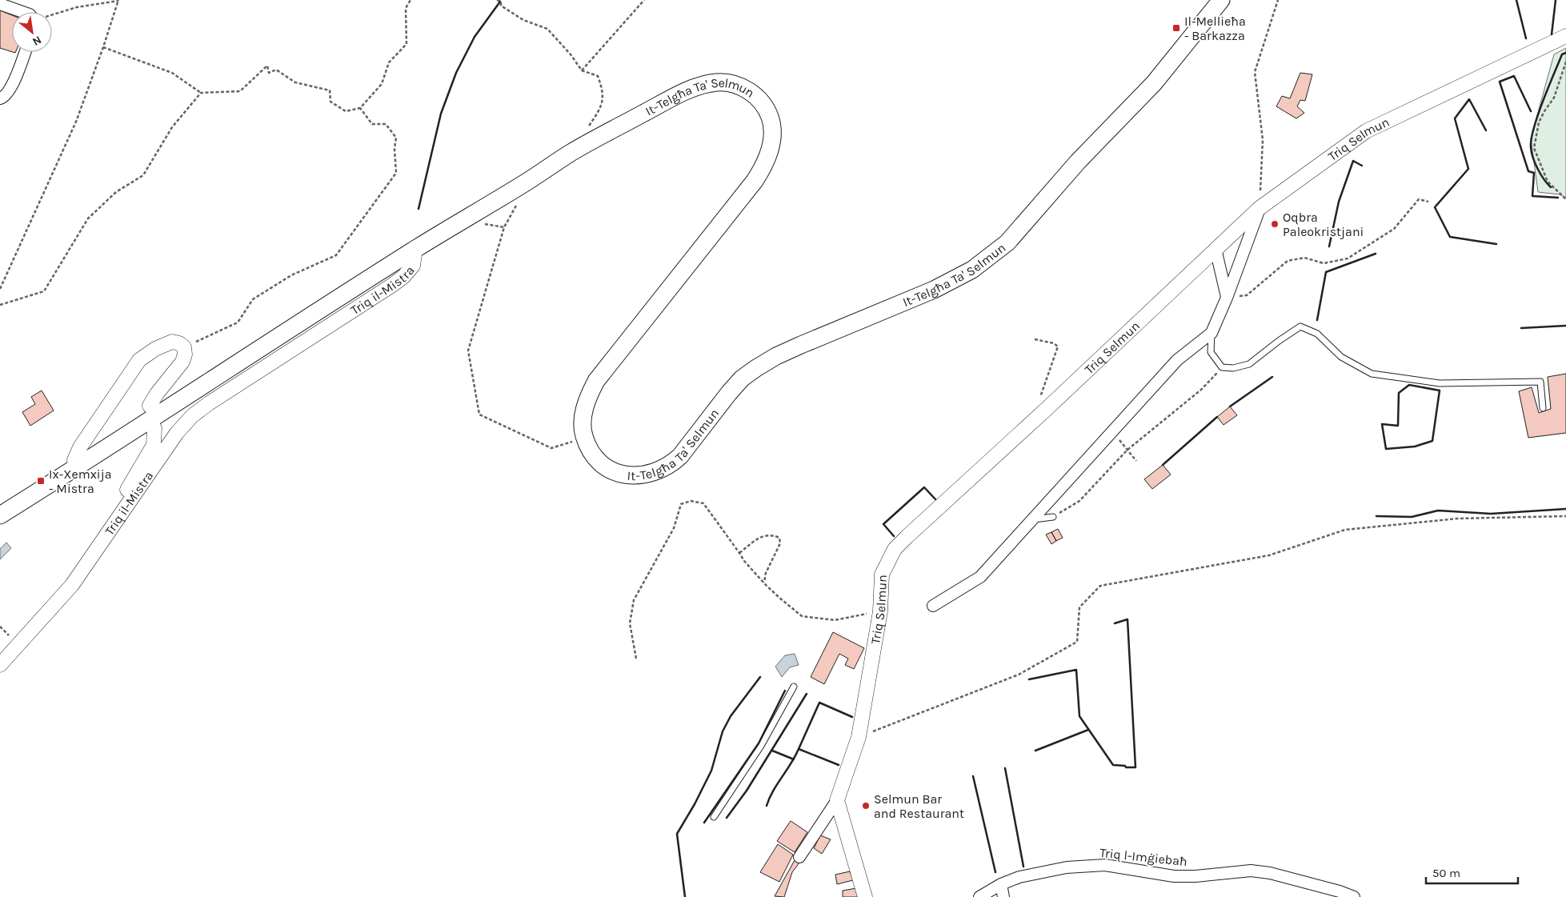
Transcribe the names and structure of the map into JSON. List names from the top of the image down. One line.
{"streets":{"main road":["It-Telgħa Ta' Selmun","Triq il-Mistra"],"street":["Triq Selmun","Triq l-Imġiebaħ"]},"crossings":[["It-Telgħa Ta' Selmun","Triq il-Mistra"]],"places":{"transit":["Il-Mellieħa - Barkazza","Ix-Xemxija - Mistra"],"other":["Oqbra Paleokristjani","Selmun Bar and Restaurant"]},"scale_bar":"50 m","north":"bottom right"}
